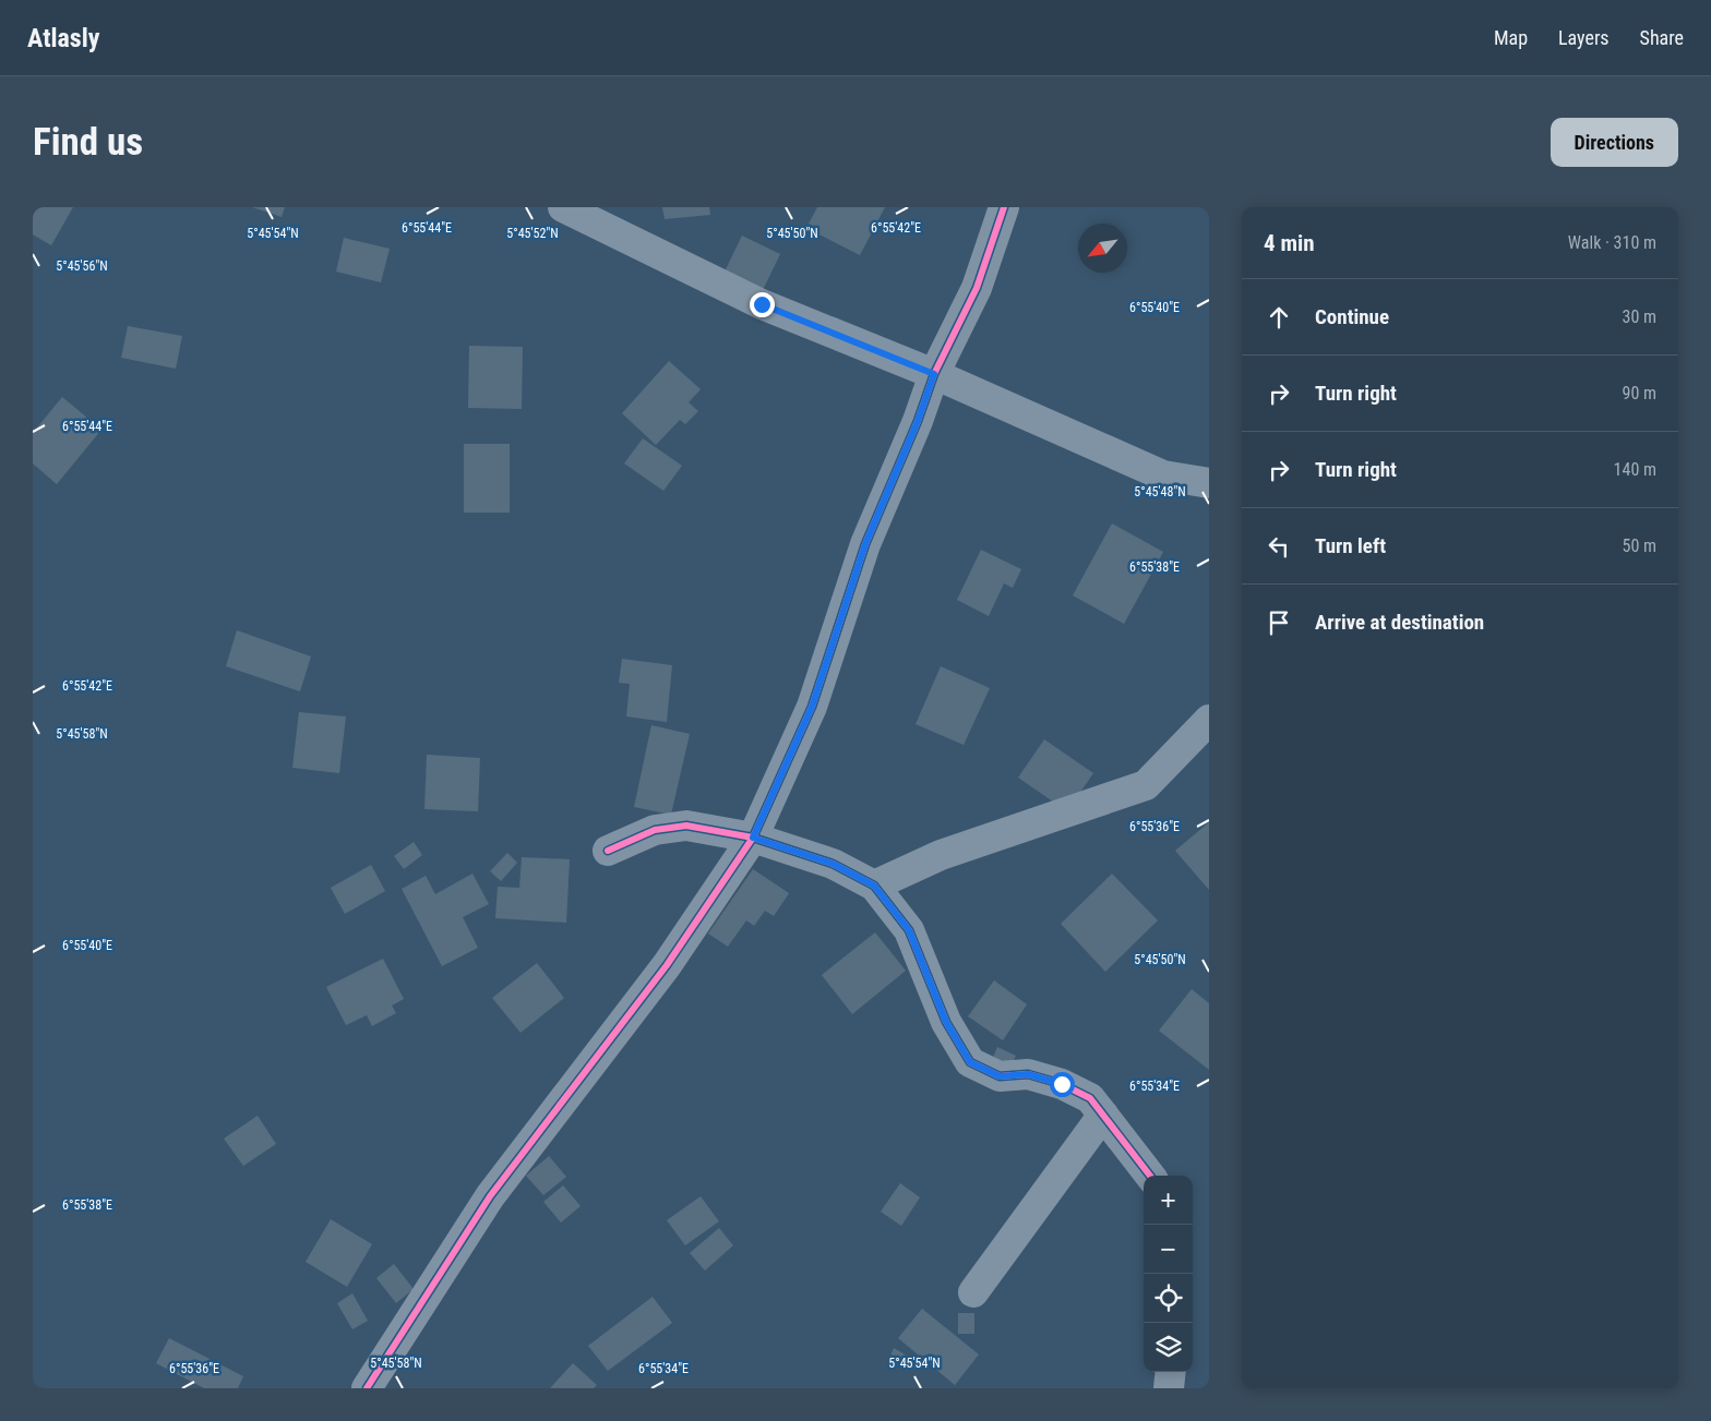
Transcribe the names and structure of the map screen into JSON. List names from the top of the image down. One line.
{"north":"bottom left","page":{"header":"Atlasly","nav":["Map","Layers","Share"],"buttons":"Directions","title":"Find us","heading":["4 min","Walk · 310 m"],"list":[["Continue","30 m"],["Turn right","90 m"],["Turn right","140 m"],["Turn left","50 m"],"Arrive at destination"],"map_buttons":["+","−"]},"coordinates":["6°55'42\"E","6°55'44\"E","5°45'54\"N","5°45'52\"N","5°45'50\"N","5°45'56\"N","6°55'40\"E","5°45'48\"N","6°55'38\"E","5°45'58\"N","6°55'36\"E","6°55'34\"E"]}
